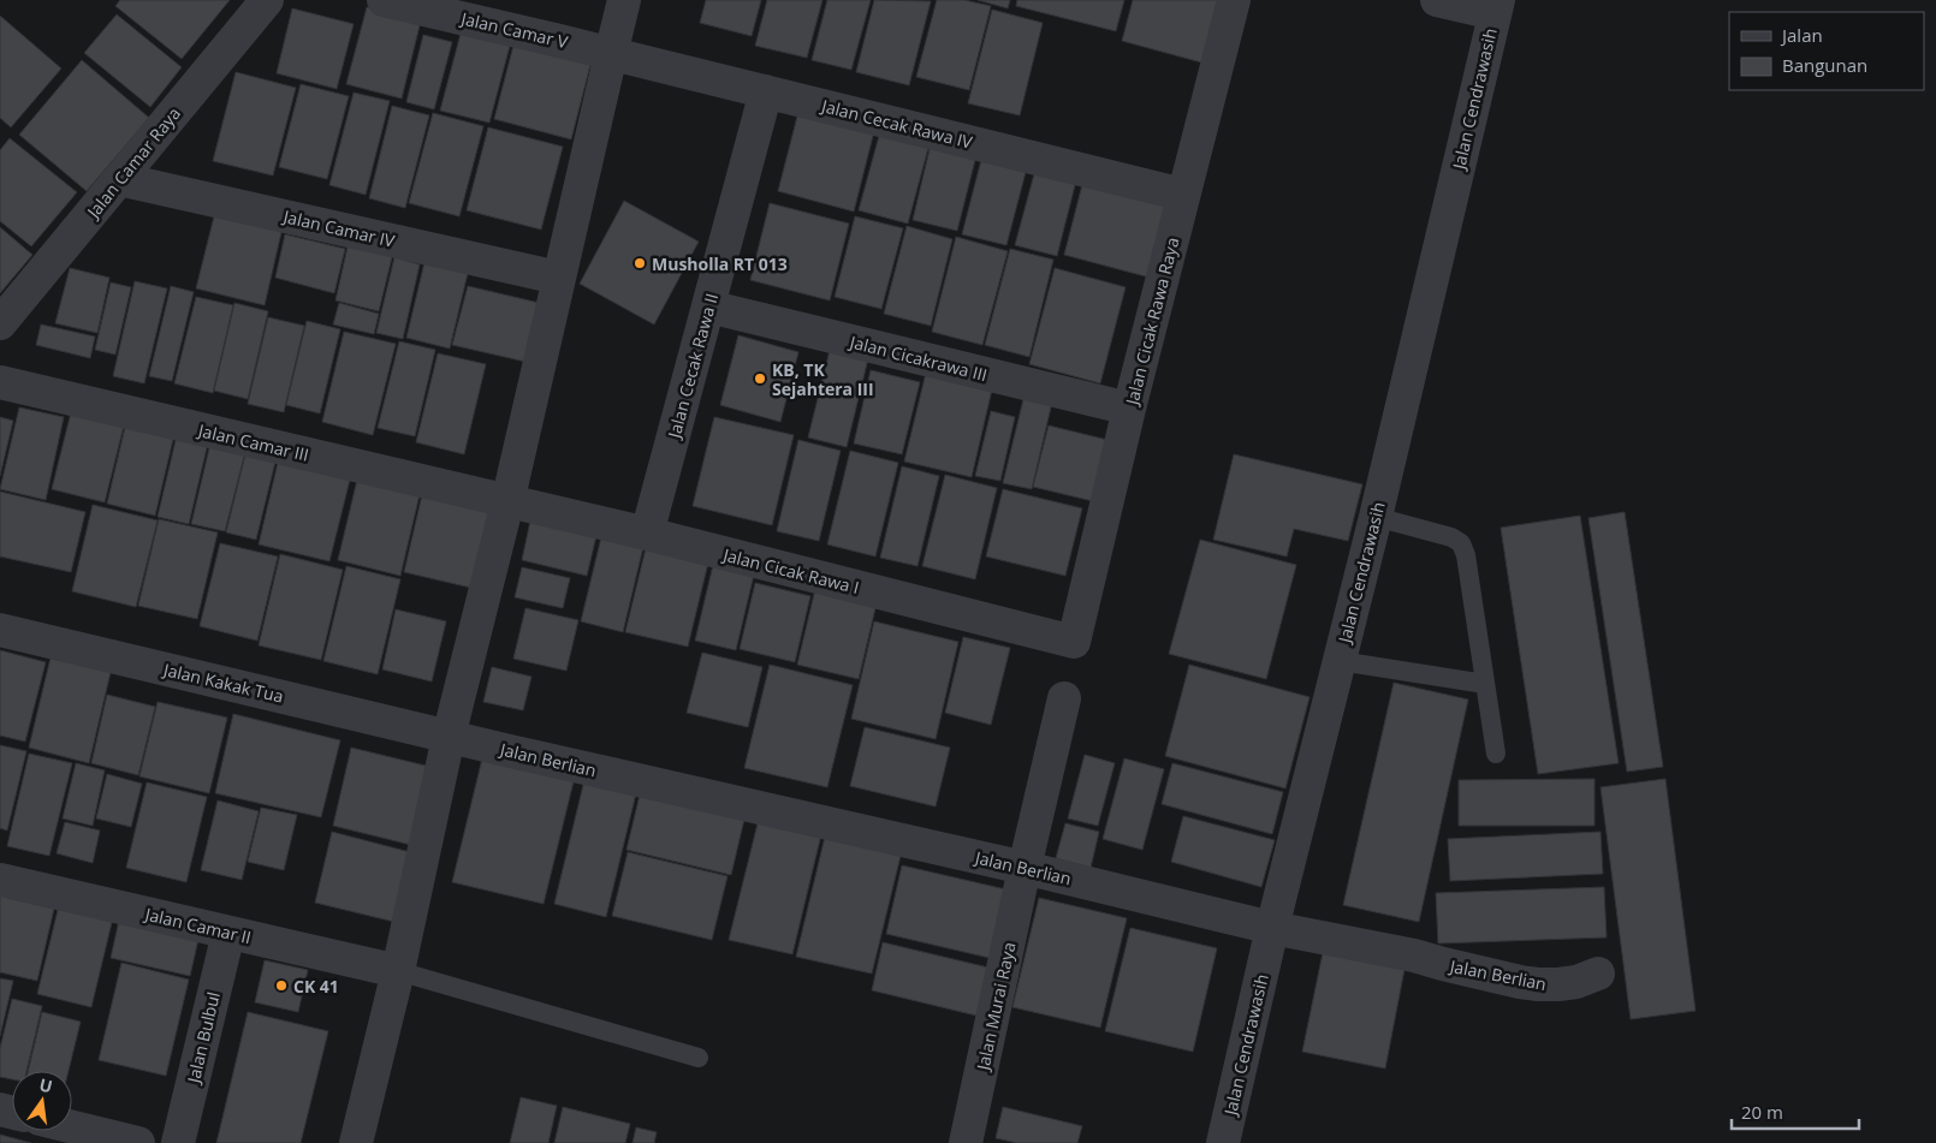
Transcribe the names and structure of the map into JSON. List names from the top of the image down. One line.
{"streets":{"street":["Jalan Camar V","Jalan Cendrawasih","Jalan Cecak Rawa IV","Jalan Camar Raya","Jalan Camar IV","Jalan Cicak Rawa Raya","Jalan Cicakrawa III","Jalan Cecak Rawa II","Jalan Camar III","Jalan Cicak Rawa I","Jalan Kakak Tua","Jalan Berlian","Jalan Camar II","Jalan Murai Raya","Jalan Bulbul"]},"crossings":[["Jalan Camar V","Jalan Cecak Rawa IV"],["Jalan Cendrawasih","Jalan Berlian"],["Jalan Cecak Rawa IV","Jalan Cicak Rawa Raya"],["Jalan Cecak Rawa IV","Jalan Cecak Rawa II"],["Jalan Camar Raya","Jalan Camar IV"],["Jalan Cicak Rawa Raya","Jalan Cicakrawa III"],["Jalan Cicak Rawa Raya","Jalan Cicak Rawa I"],["Jalan Cicakrawa III","Jalan Cecak Rawa II"],["Jalan Cecak Rawa II","Jalan Cicak Rawa I"],["Jalan Camar III","Jalan Cicak Rawa I"],["Jalan Kakak Tua","Jalan Berlian"],["Jalan Berlian","Jalan Murai Raya"],["Jalan Camar II","Jalan Bulbul"]],"places":["Musholla RT 013","KB, TK Sejahtera III","CK 41"],"legend":["Jalan","Bangunan"],"scale_bar":"20 m","north":"top"}
